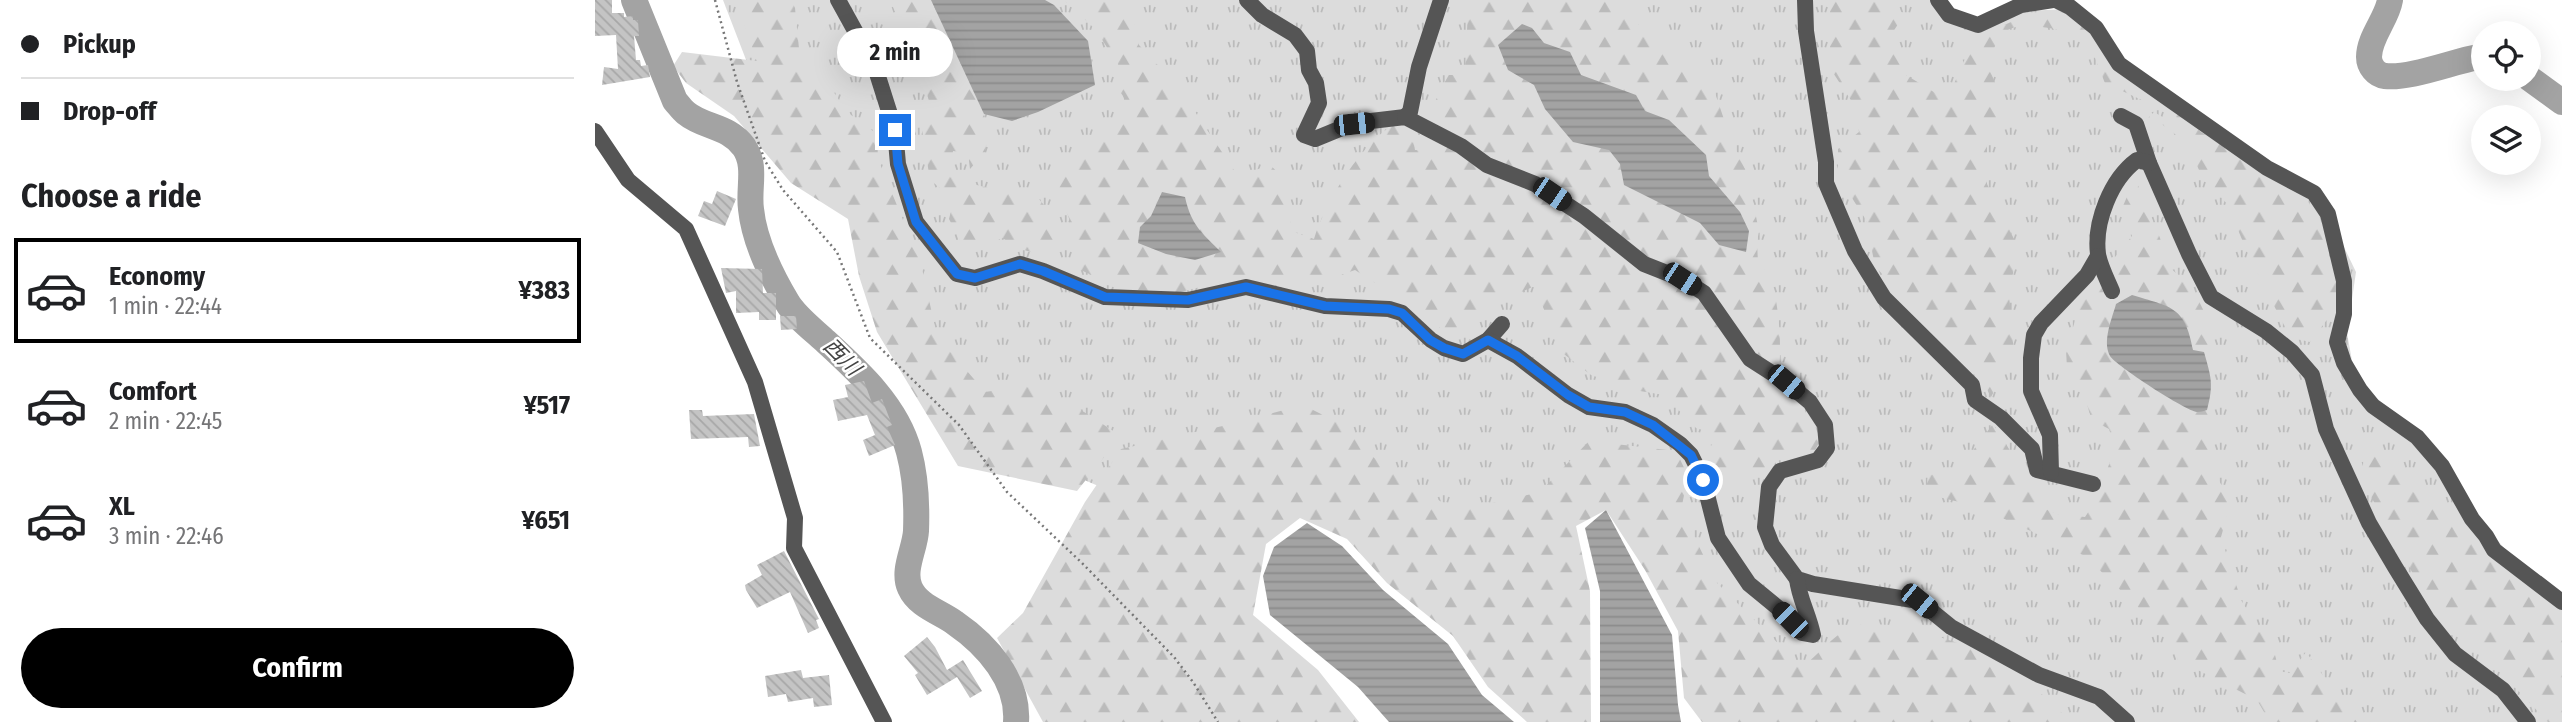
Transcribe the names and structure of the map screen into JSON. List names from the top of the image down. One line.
{"water":["西川"],"page":{"banner":["Pickup","Drop-off"],"bubble":"2 min","heading":"Choose a ride","list":[{"name":"Economy","note":"1 min · 22:44","value":"¥383"},{"name":"Comfort","note":"2 min · 22:45","value":"¥517"},{"name":"XL","note":"3 min · 22:46","value":"¥651"}],"buttons":"Confirm"}}
